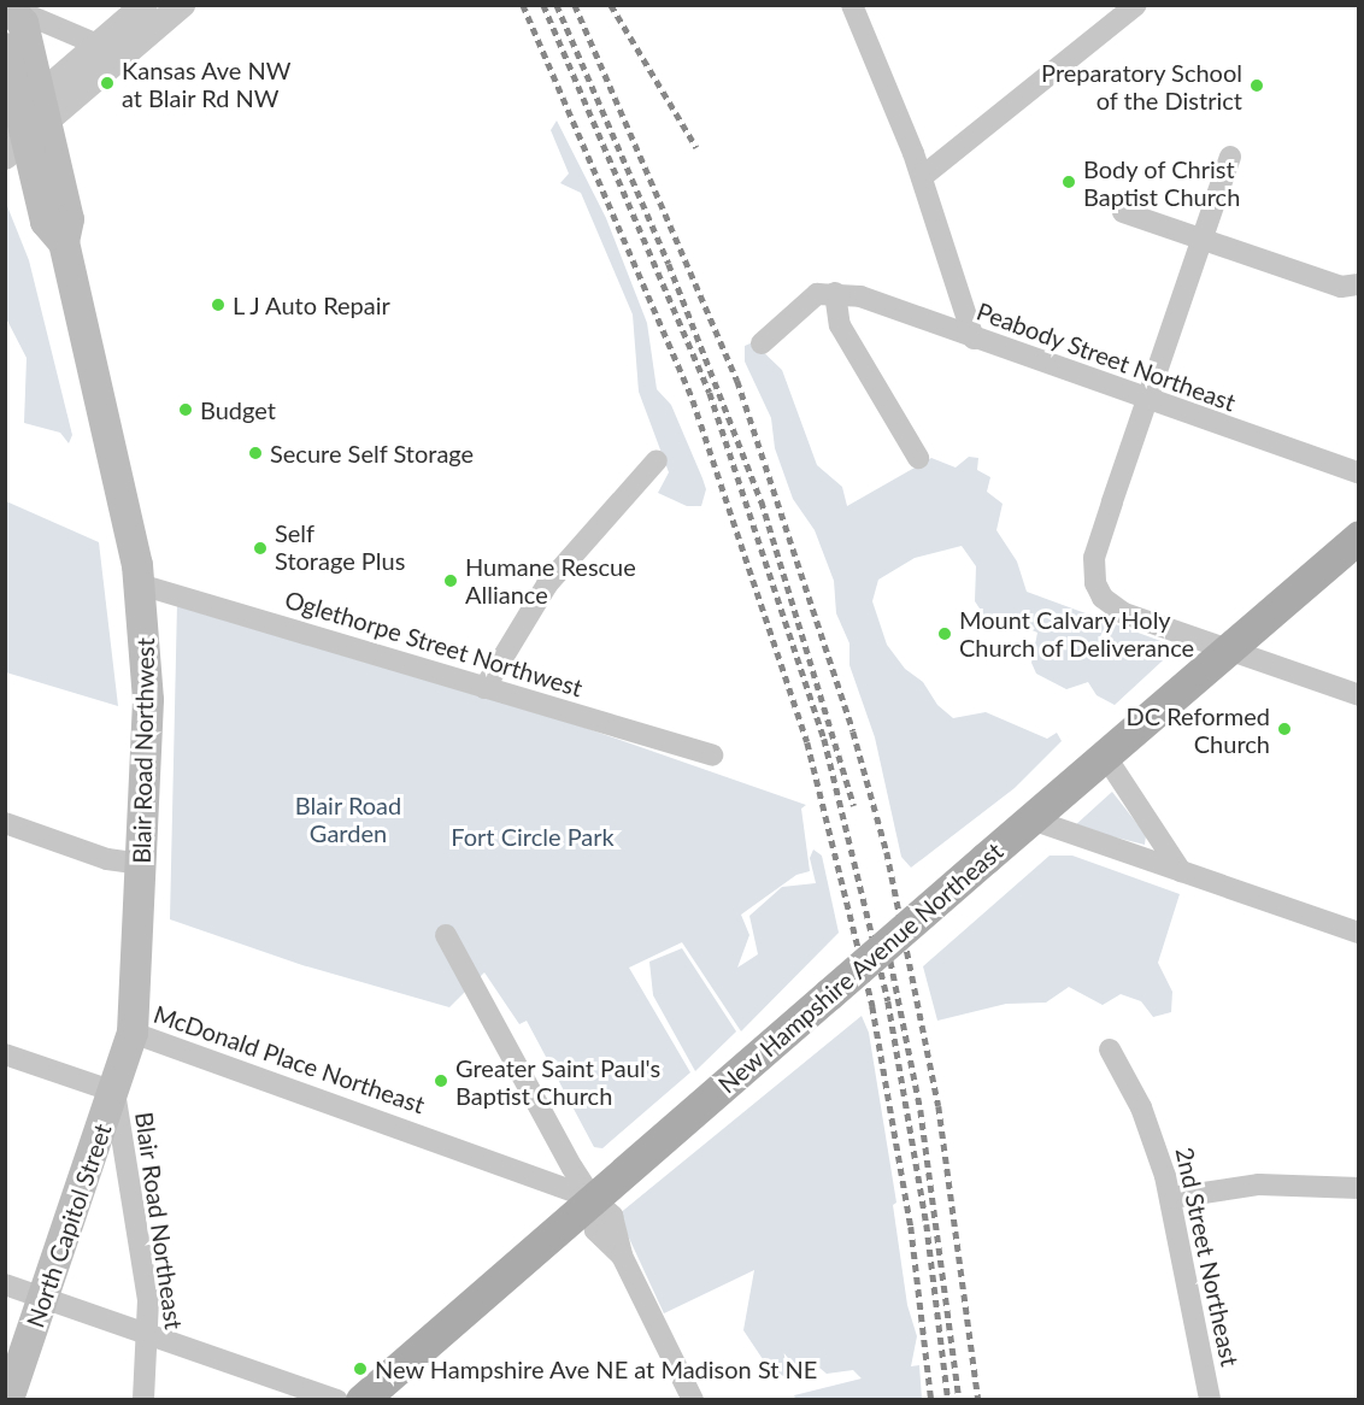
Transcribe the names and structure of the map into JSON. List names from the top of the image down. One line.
{"streets":{"main road":["Blair Road Northwest","New Hampshire Avenue Northeast","North Capitol Street"],"street":["Peabody Street Northeast","Oglethorpe Street Northwest","McDonald Place Northeast","Blair Road Northeast","2nd Street Northeast"]},"crossings":[["Oglethorpe Street Northwest","Blair Road Northwest"],["Blair Road Northwest","McDonald Place Northeast"],["Blair Road Northwest","Blair Road Northeast"],["Blair Road Northwest","North Capitol Street"],["New Hampshire Avenue Northeast","McDonald Place Northeast"],["Blair Road Northeast","North Capitol Street"]],"parks":["Blair Road Garden","Fort Circle Park"],"places":["Kansas Ave NW at Blair Rd NW","Preparatory School of the District","Body of Christ Baptist Church","L J Auto Repair","Budget","Secure Self Storage","Self Storage Plus","Humane Rescue Alliance","Mount Calvary Holy Church of Deliverance","DC Reformed Church","Greater Saint Paul's Baptist Church","New Hampshire Ave NE at Madison St NE"]}
